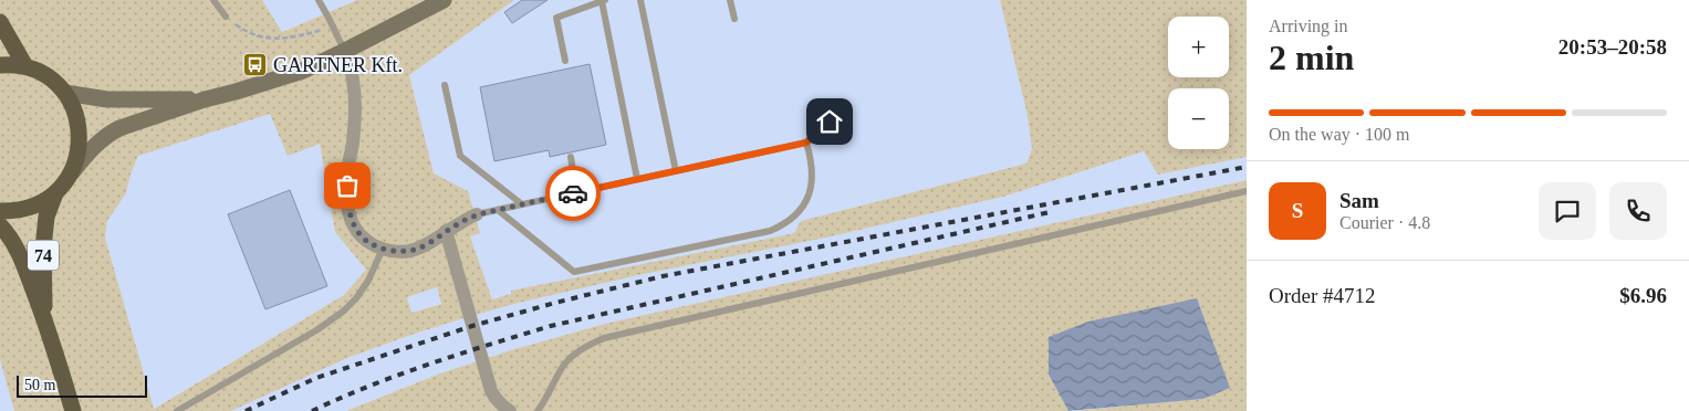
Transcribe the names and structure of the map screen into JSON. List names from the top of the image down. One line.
{"streets":{"main road":["74"]},"places":{"bus stop":["GARTNER Kft."]},"scale_bar":"50 m","page":{"heading":["2 min","Arriving in","20:53–20:58"],"panel":["Sam","Courier · 4.8","Order #4712","$6.96"],"map_buttons":["+","−"],"bar":"On the way · 100 m","round":"S","scale":"50 m"}}
